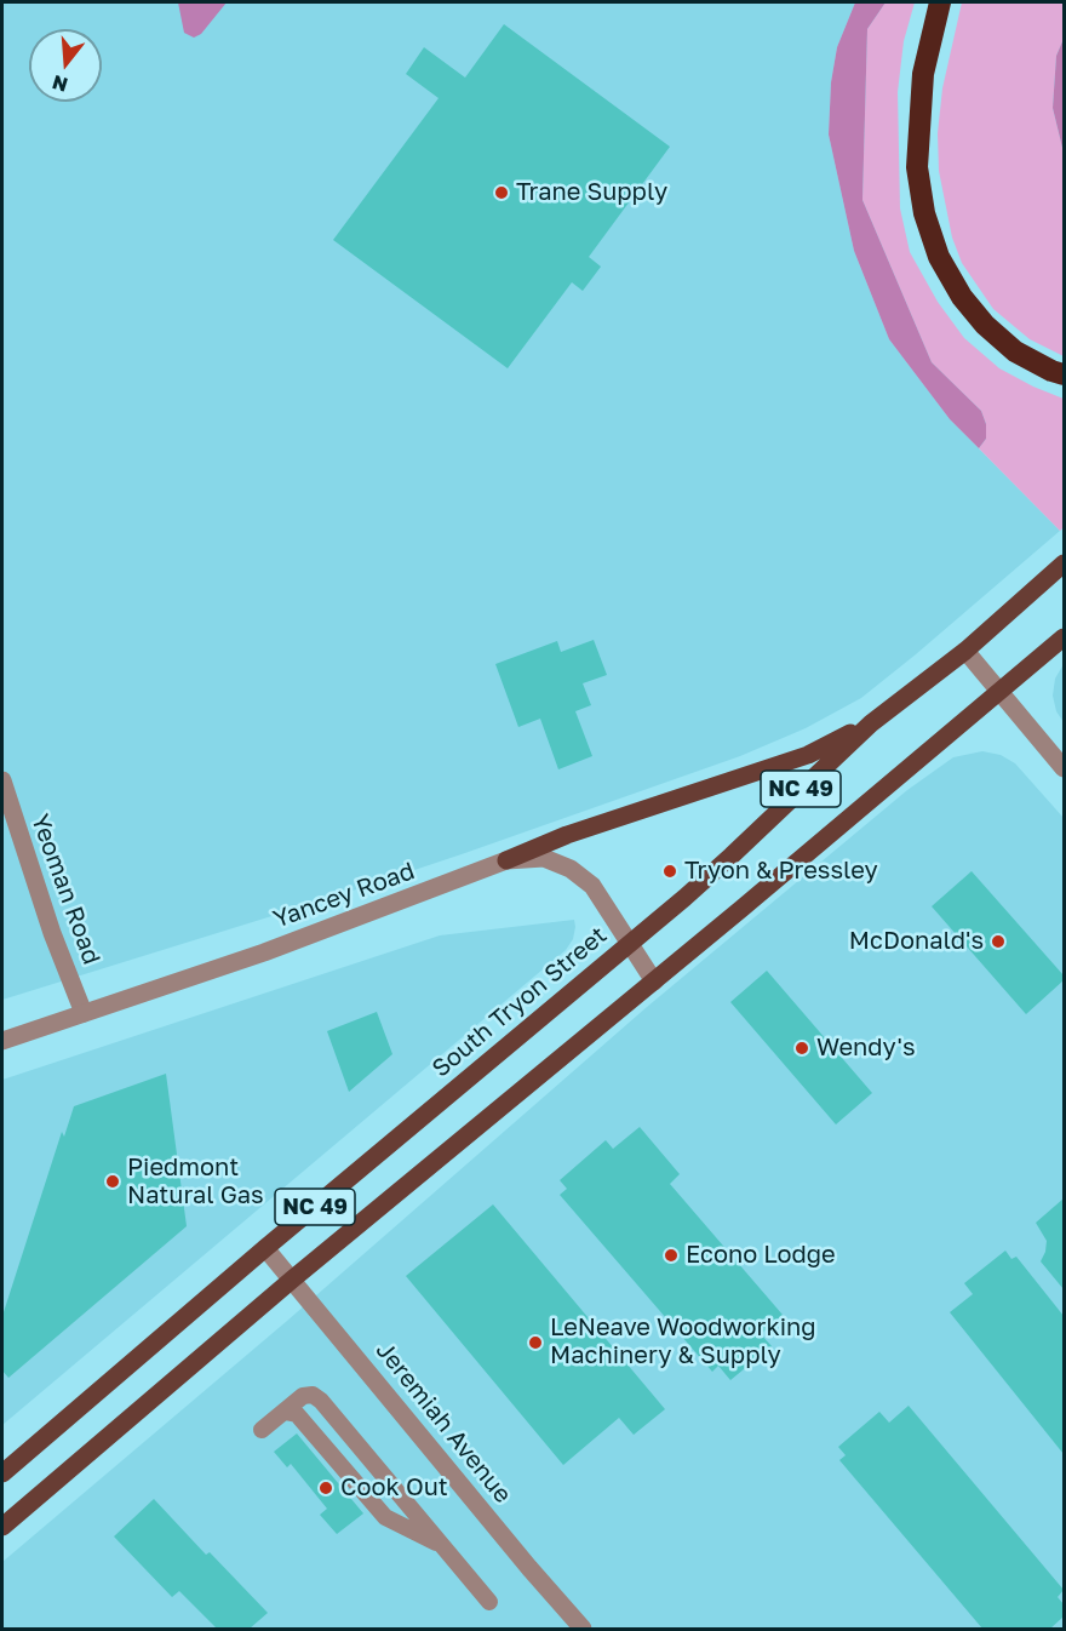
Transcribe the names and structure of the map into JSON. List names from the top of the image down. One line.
{"streets":{"main road":["NC 49","South Tryon Street"],"street":["Yeoman Road","Yancey Road","Jeremiah Avenue"]},"crossings":[["NC 49","Yancey Road"],["NC 49","Jeremiah Avenue"],["Yeoman Road","Yancey Road"],["Yancey Road","South Tryon Street"],["South Tryon Street","Jeremiah Avenue"]],"places":["Trane Supply","Tryon & Pressley","McDonald's","Wendy's","Piedmont Natural Gas","Econo Lodge","LeNeave Woodworking Machinery & Supply","Cook Out"],"north":"bottom"}
